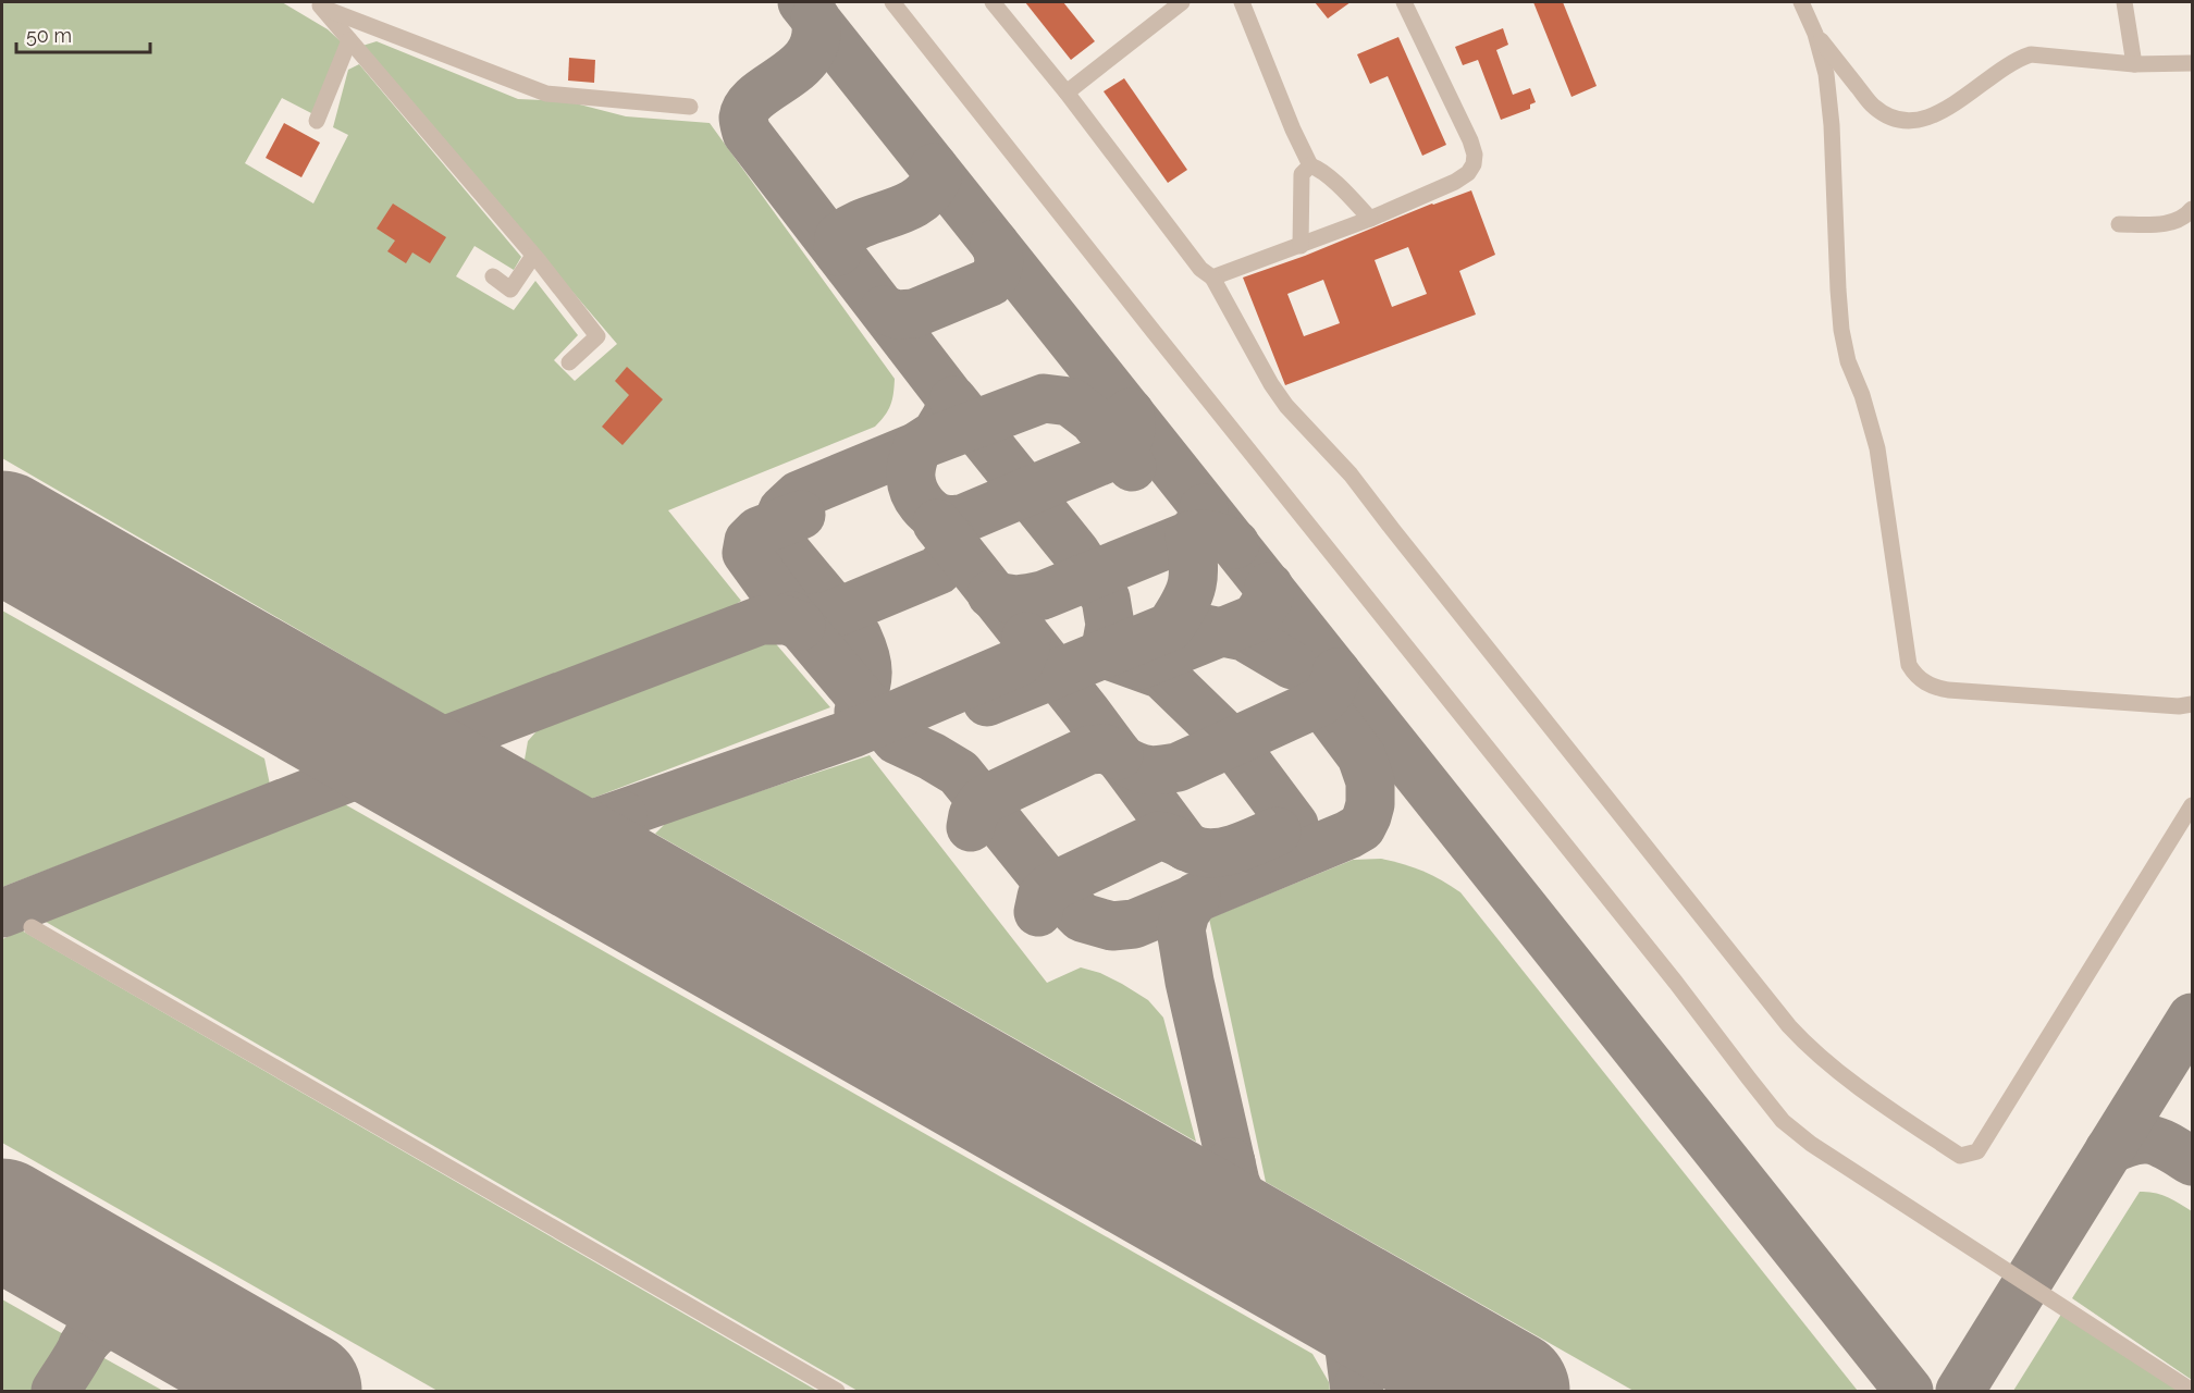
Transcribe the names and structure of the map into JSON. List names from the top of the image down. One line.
{"scale_bar":"50 m"}
